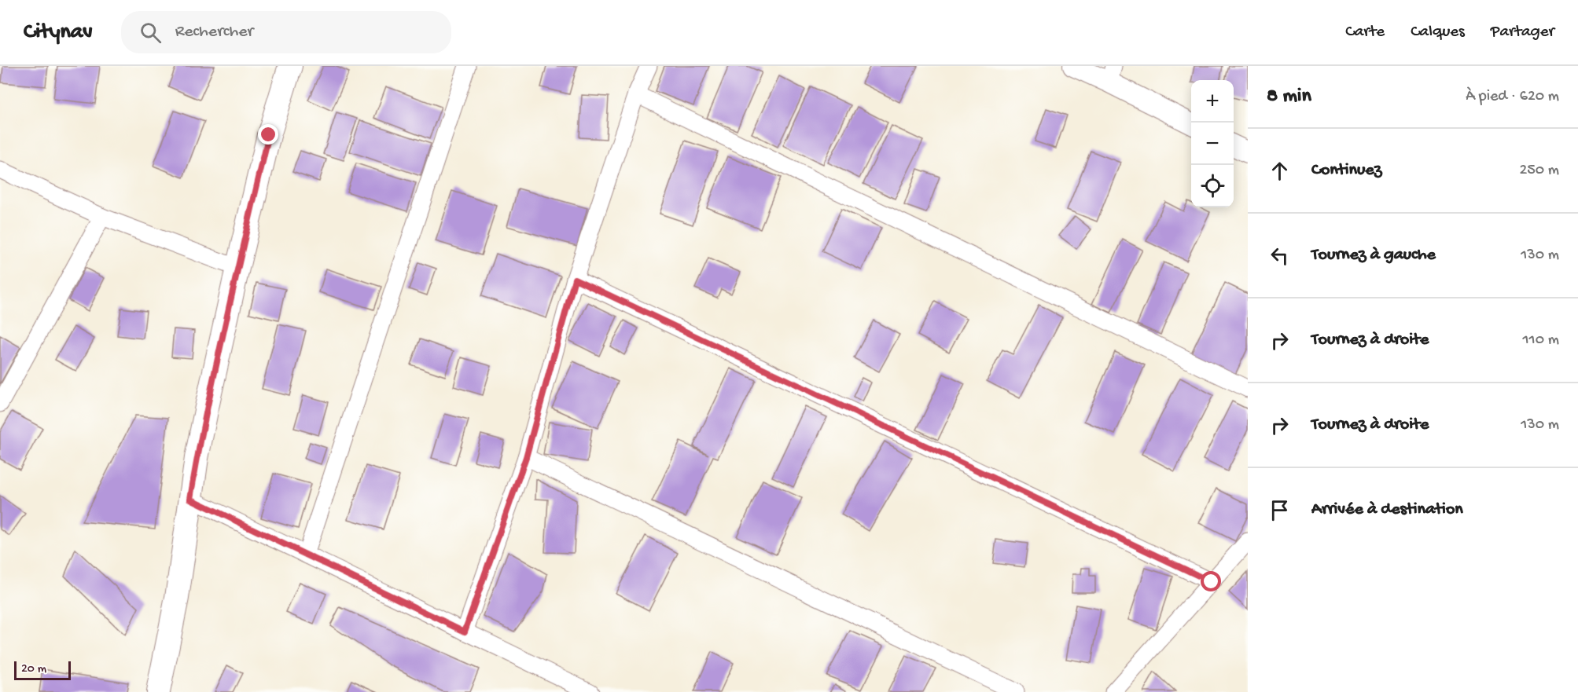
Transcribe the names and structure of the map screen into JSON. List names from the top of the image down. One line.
{"scale_bar":"20 m","page":{"header":"Citynav","search":"Rechercher","nav":["Carte","Calques","Partager"],"heading":["8 min","À pied · 620 m"],"map_buttons":["+","−"],"list":[["Continuez","250 m"],["Tournez à gauche","130 m"],["Tournez à droite","110 m"],["Tournez à droite","130 m"],"Arrivée à destination"],"scale":"20 m"}}
